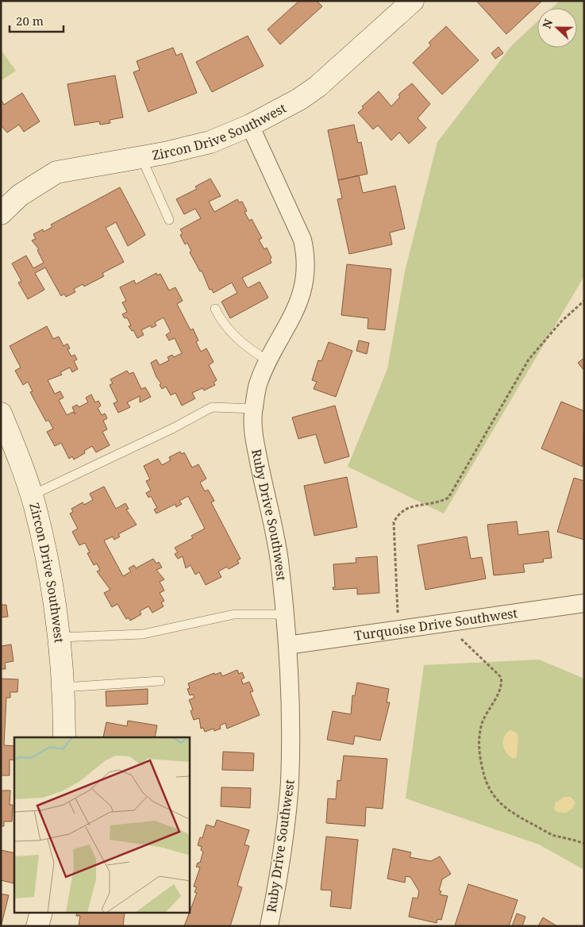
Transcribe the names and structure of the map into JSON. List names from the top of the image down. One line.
{"streets":{"street":["Zircon Drive Southwest","Ruby Drive Southwest","Turquoise Drive Southwest"]},"crossings":[["Zircon Drive Southwest","Ruby Drive Southwest"],["Ruby Drive Southwest","Turquoise Drive Southwest"]],"scale_bar":"20 m","north":"left"}
